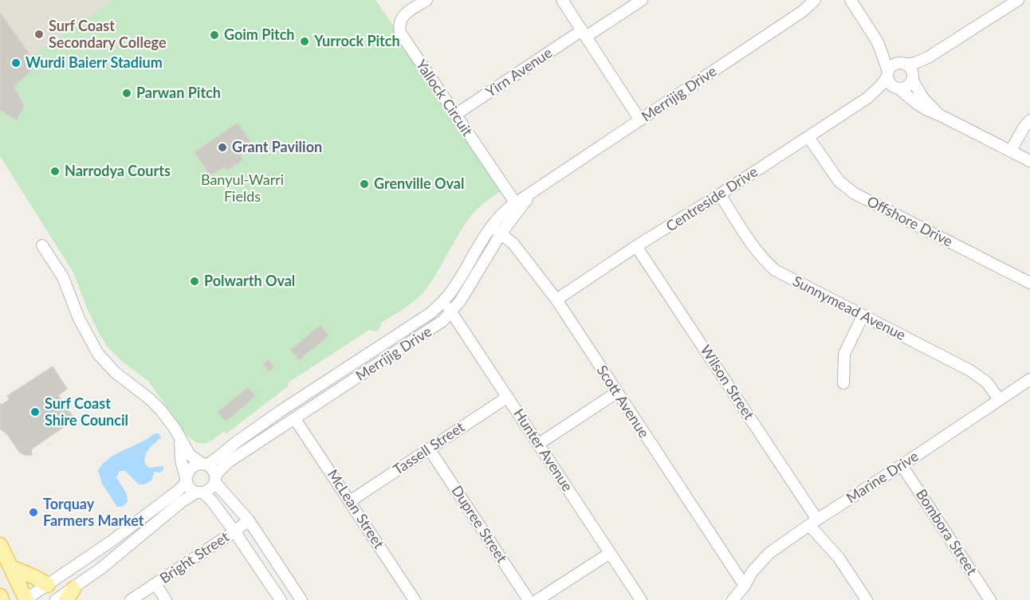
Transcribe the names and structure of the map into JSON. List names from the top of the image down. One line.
{"streets":{"street":["Yirn Avenue","Merrijig Drive","Yallock Circuit","Centreside Drive","Offshore Drive","Sunnymead Avenue","Wilson Street","Scott Avenue","Tassell Street","Hunter Avenue","Marine Drive","McLean Street","Dupree Street","Bombora Street","Bright Street"]},"crossings":[["Yirn Avenue","Yallock Circuit"],["Merrijig Drive","Yallock Circuit"],["Merrijig Drive","Scott Avenue"],["Merrijig Drive","Hunter Avenue"],["Merrijig Drive","McLean Street"],["Centreside Drive","Offshore Drive"],["Centreside Drive","Sunnymead Avenue"],["Centreside Drive","Wilson Street"],["Centreside Drive","Scott Avenue"],["Sunnymead Avenue","Marine Drive"],["Wilson Street","Marine Drive"],["Scott Avenue","Marine Drive"],["Tassell Street","Hunter Avenue"],["Tassell Street","McLean Street"],["Tassell Street","Dupree Street"],["Marine Drive","Bombora Street"]],"parks":["Banyul-Warri Fields"],"places":["Surf Coast Secondary College","Goim Pitch","Yurrock Pitch","Wurdi Baierr Stadium","Parwan Pitch","Grant Pavilion","Narrodya Courts","Grenville Oval","Polwarth Oval","Surf Coast Shire Council","Torquay Farmers Market"]}
